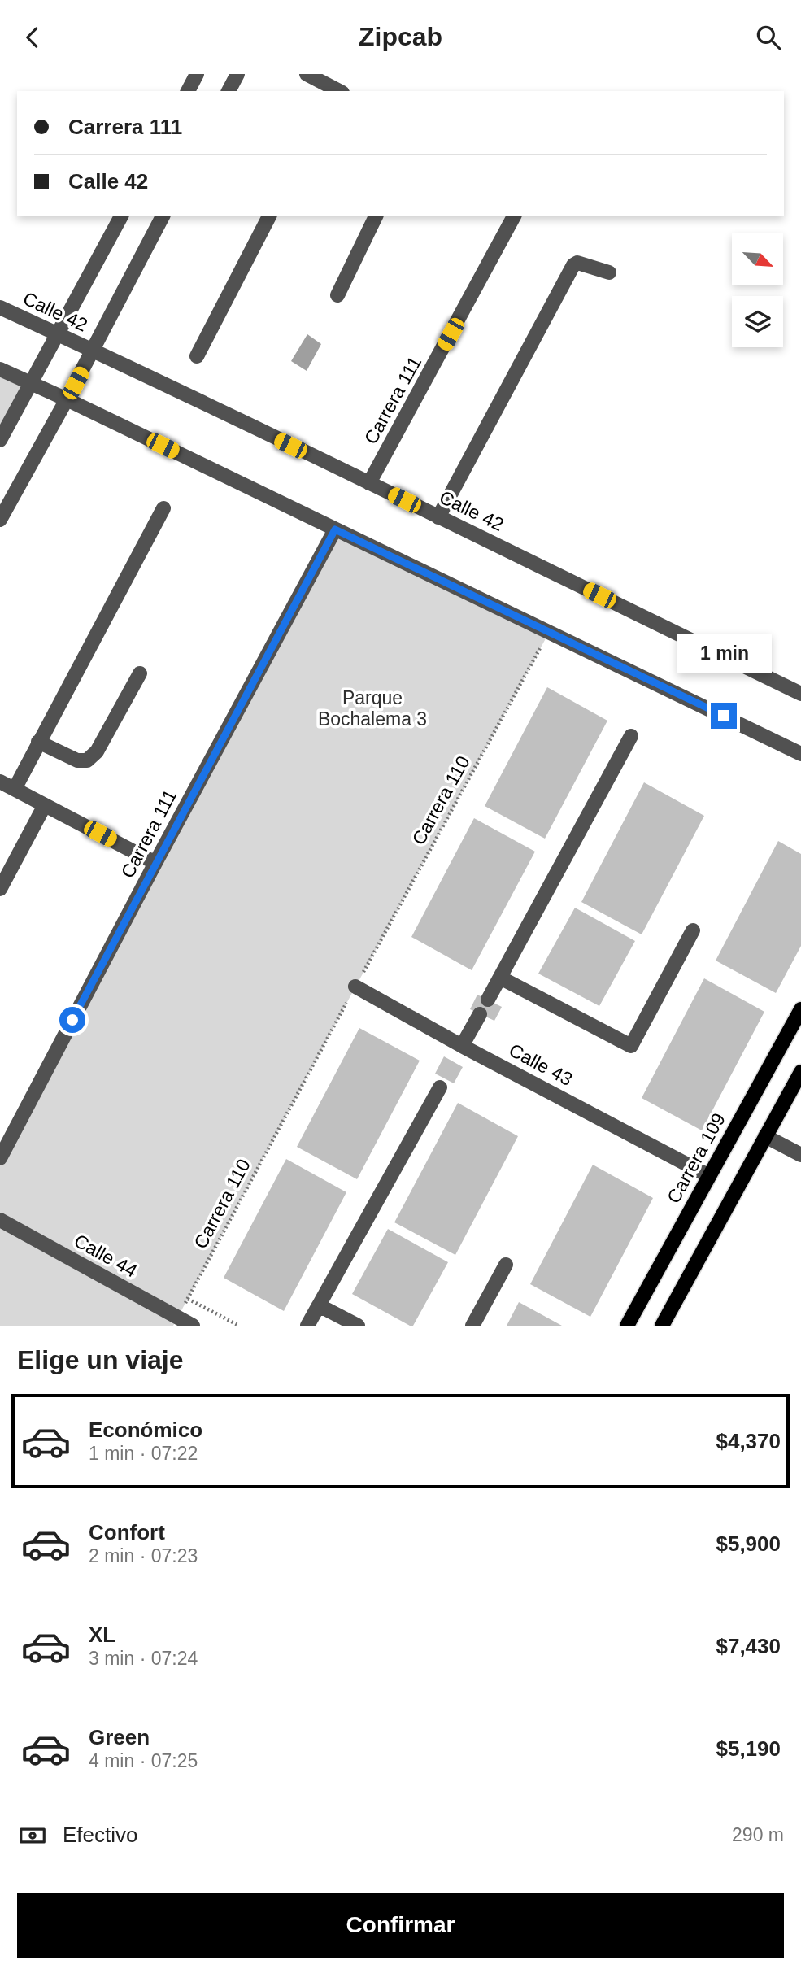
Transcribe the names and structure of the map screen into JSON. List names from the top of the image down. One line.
{"streets":{"main road":["Carrera 109"],"street":["Calle 42","Carrera 111","Calle 43","Calle 44"],"path":["Carrera 110"]},"crossings":[["Calle 42","Carrera 111"],["Calle 43","Carrera 109"]],"parks":["Parque Bochalema 3"],"north":"bottom right","page":{"header":"Zipcab","banner":["Carrera 111","Calle 42"],"bubble":"1 min","heading":"Elige un viaje","list":[{"name":"Económico","note":"1 min · 07:22","value":"$4,370"},{"name":"Confort","note":"2 min · 07:23","value":"$5,900"},{"name":"XL","note":"3 min · 07:24","value":"$7,430"},{"name":"Green","note":"4 min · 07:25","value":"$5,190"}],"pay":["Efectivo","290 m"],"buttons":"Confirmar"}}
